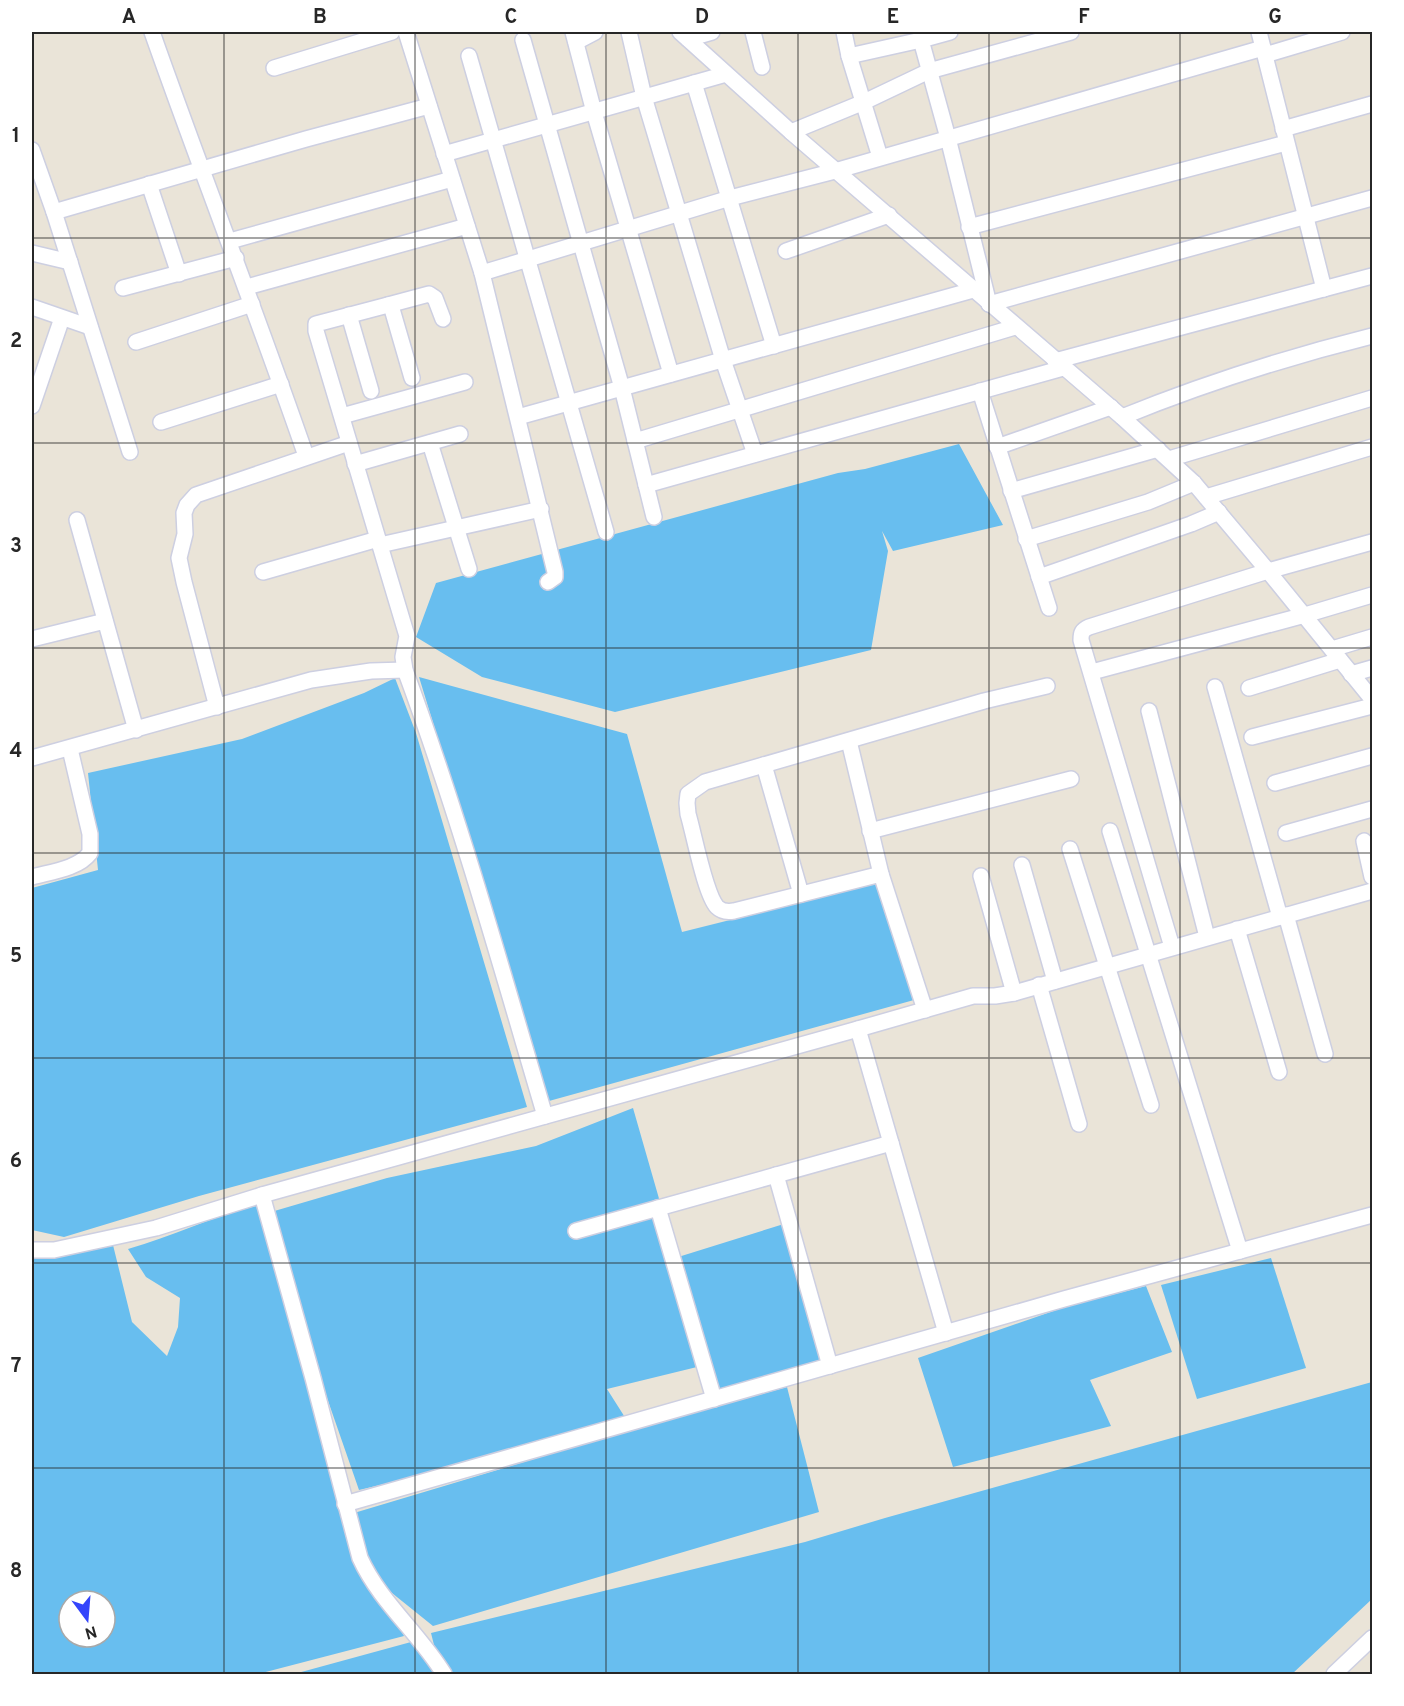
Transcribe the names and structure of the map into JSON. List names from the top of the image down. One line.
{"north":"bottom","grid":{"columns":["A","B","C","D","E","F","G"],"rows":["1","2","3","4","5","6","7","8"]}}
